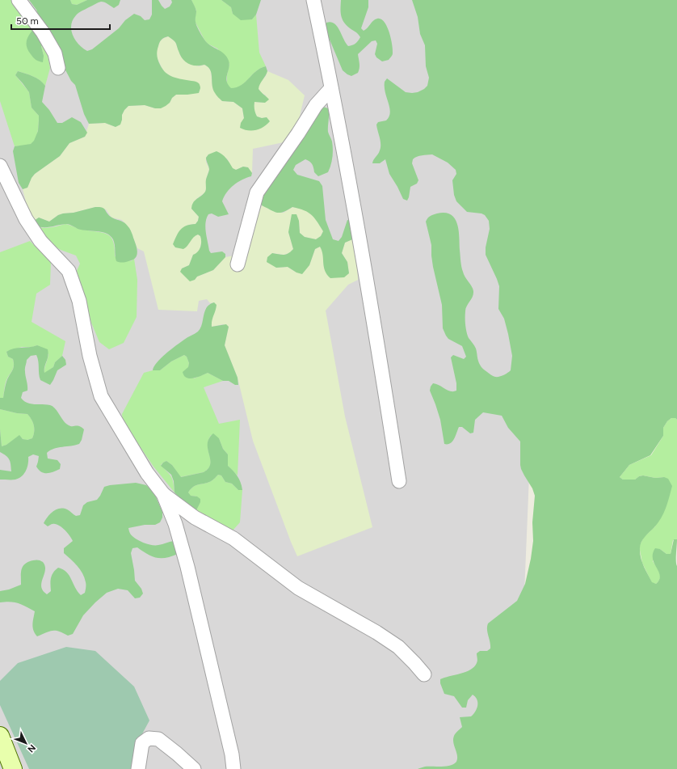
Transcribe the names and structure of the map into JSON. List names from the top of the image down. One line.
{"scale_bar":"50 m","north":"bottom right"}
